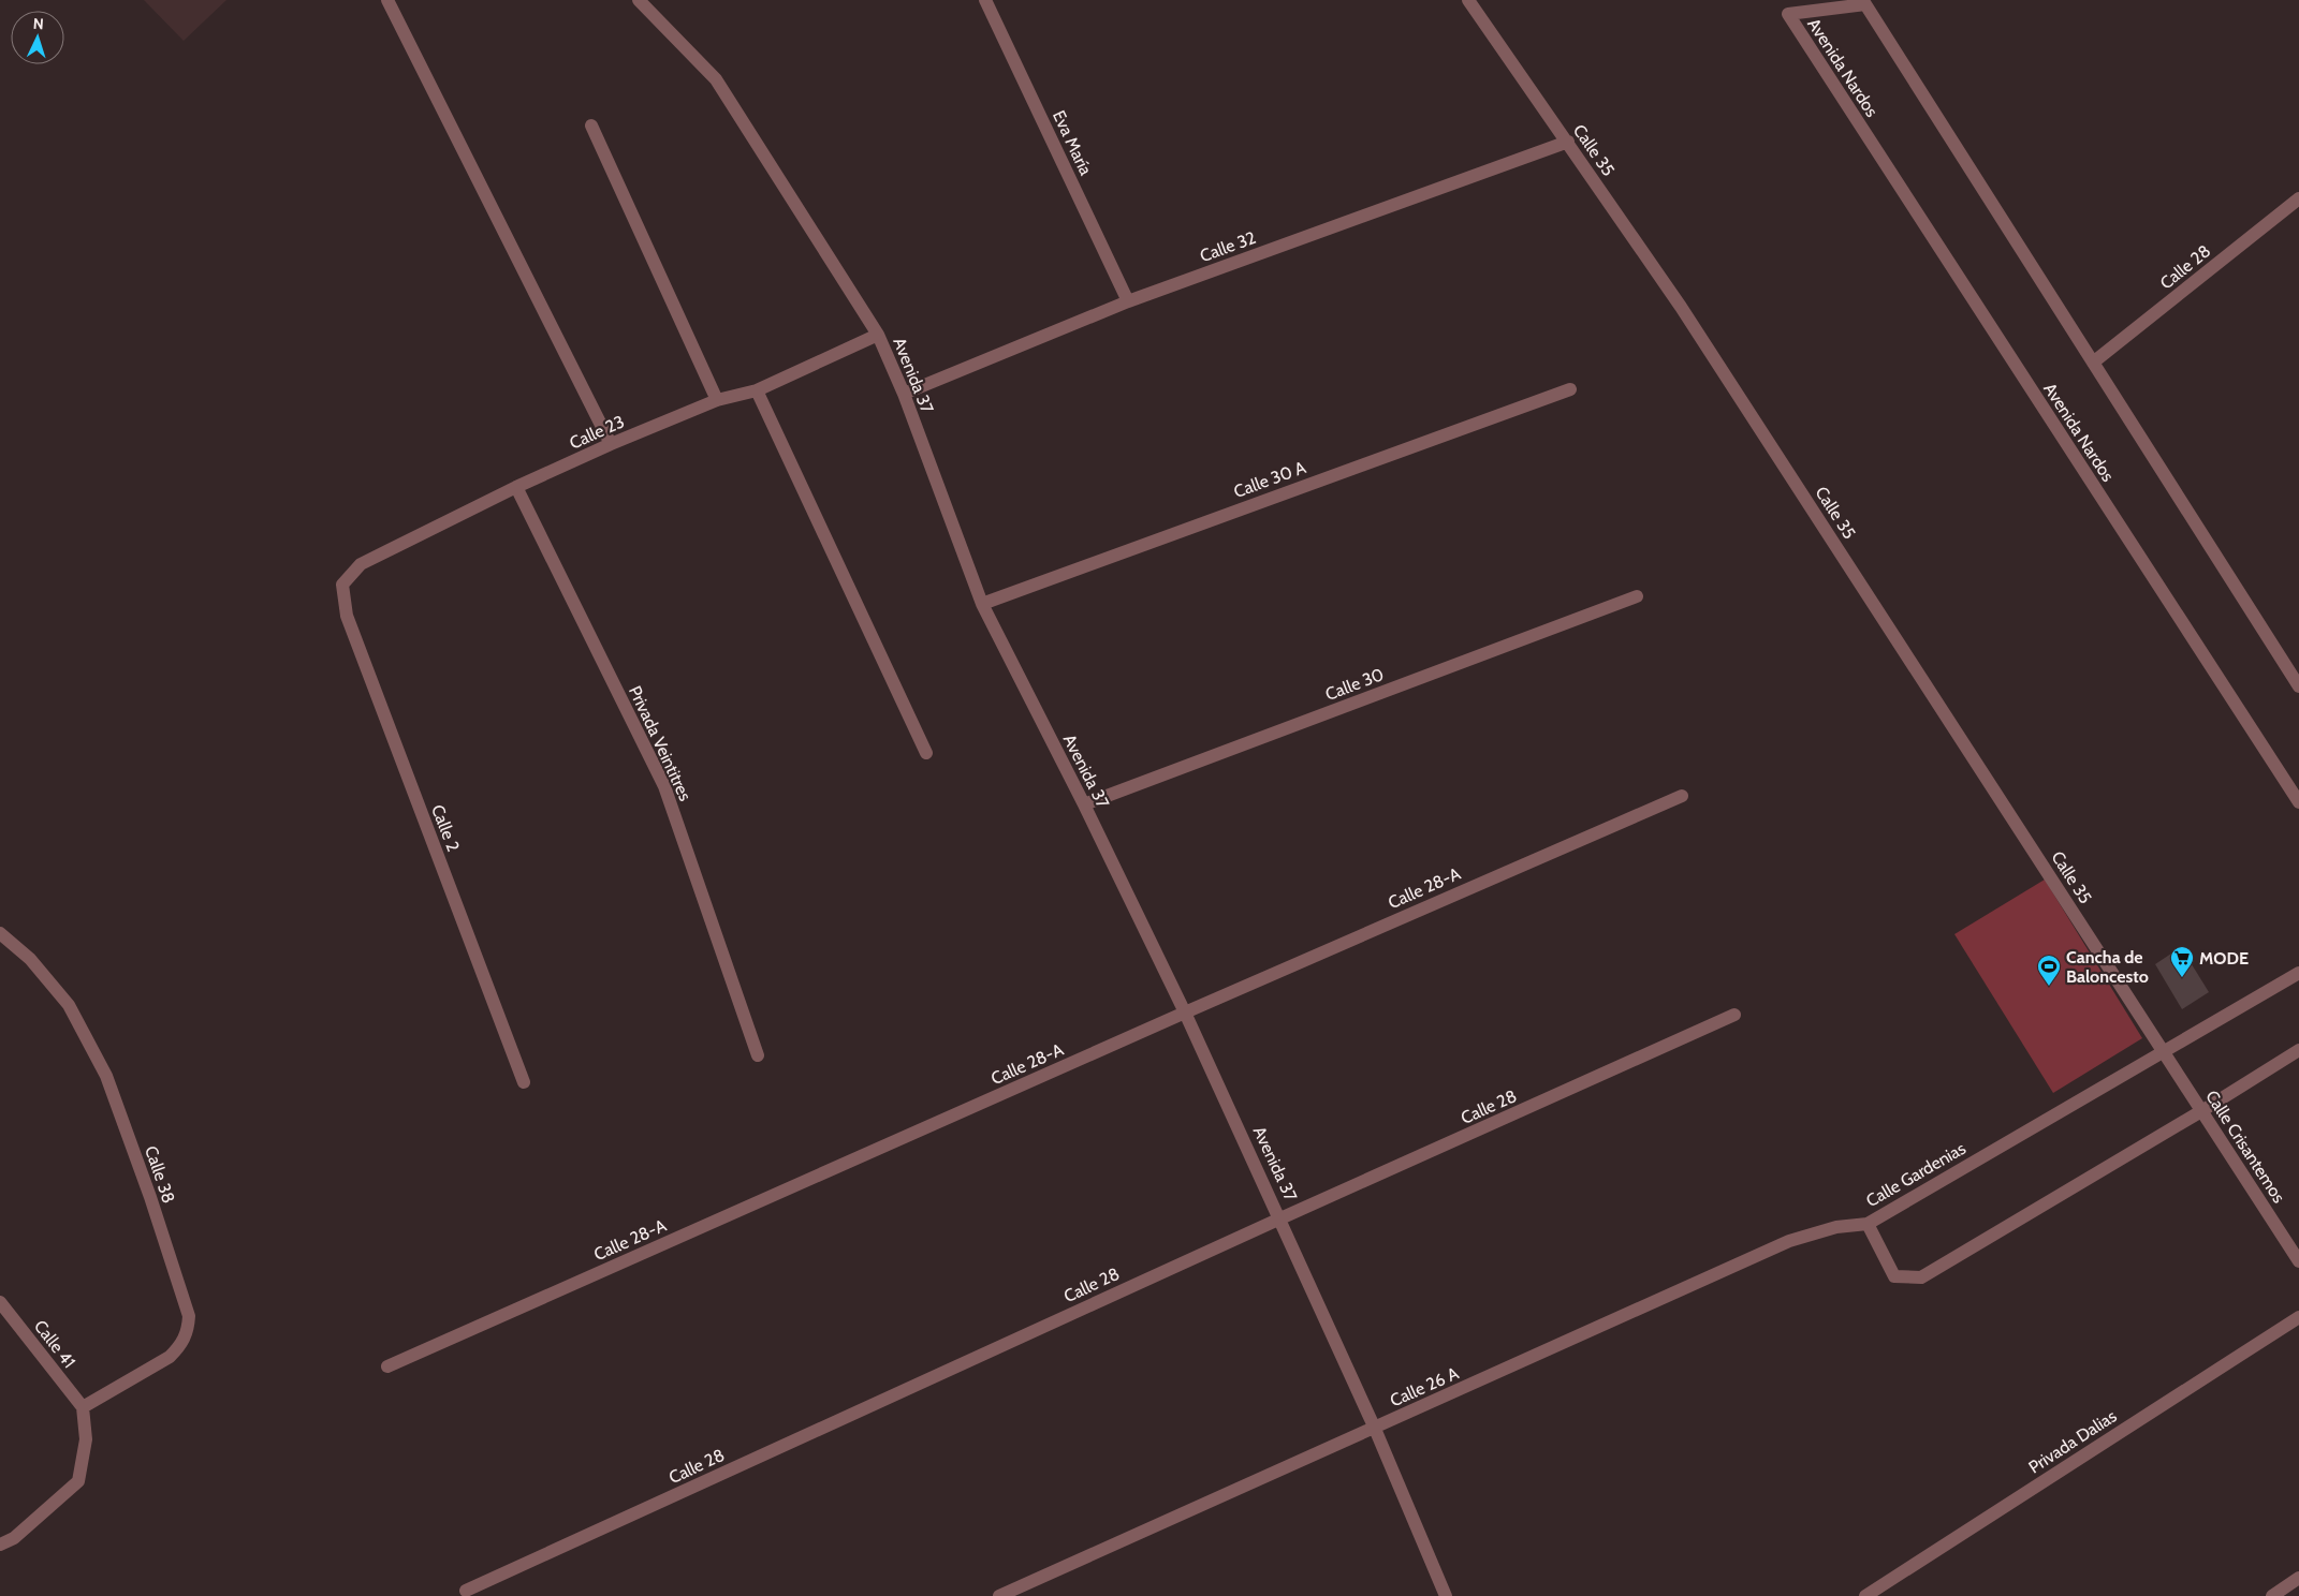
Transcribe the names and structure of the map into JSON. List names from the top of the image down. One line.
{"streets":{"street":["Avenida Nardos","Eva María","Calle 35","Calle 32","Calle 28","Avenida 37","Calle 23","Calle 30 A","Calle 30","Privada Veintitres","Calle 2","Calle 28-A","Calle Crisantemos","Calle 38","Calle Gardenias","Calle 41","Calle 26 A","Privada Dalias"]},"crossings":[["Avenida Nardos","Calle 28"],["Eva María","Calle 32"],["Calle 35","Calle 32"],["Calle 35","Calle Crisantemos"],["Calle 35","Calle Gardenias"],["Calle 32","Avenida 37"],["Calle 28","Avenida 37"],["Avenida 37","Calle 23"],["Avenida 37","Calle 30 A"],["Avenida 37","Calle 30"],["Avenida 37","Calle 28-A"],["Avenida 37","Calle 26 A"],["Calle 23","Privada Veintitres"],["Calle 23","Calle 2"],["Calle Crisantemos","Calle Gardenias"],["Calle 38","Calle 41"],["Calle Gardenias","Calle 26 A"]],"places":{"supermarket":["MODE"],"sports":["Cancha de Baloncesto"]},"north":"top"}
